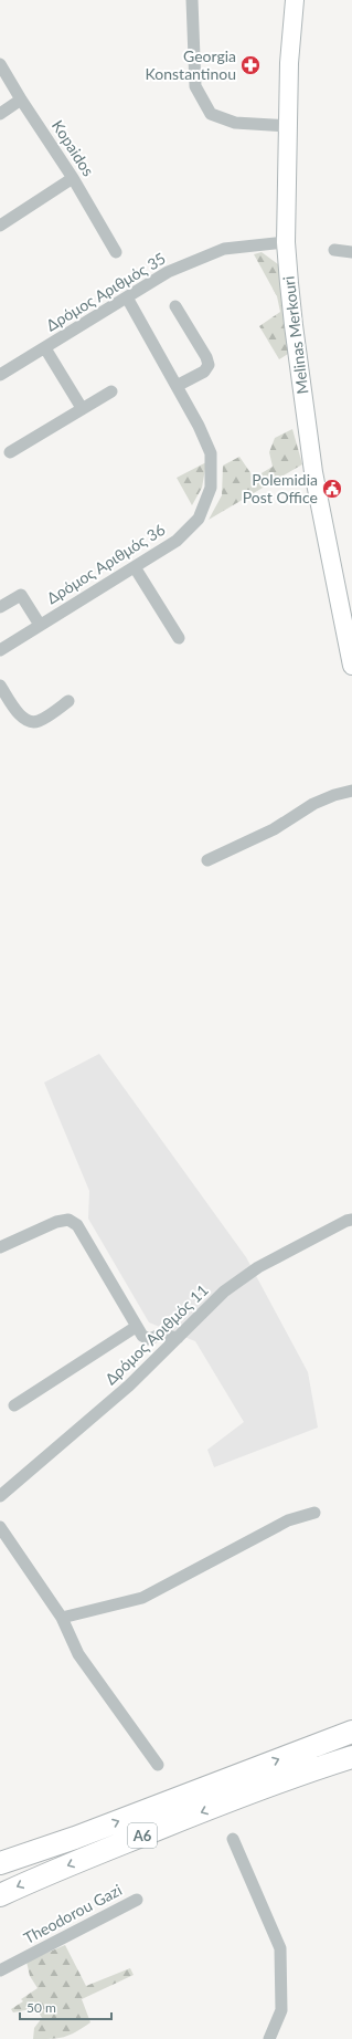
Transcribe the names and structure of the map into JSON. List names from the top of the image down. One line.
{"streets":{"highway":["A6"],"main road":["Melinas Merkouri"],"street":["Kopaidos","Δρόμος Αριθμός 35","Δρόμος Αριθμός 36","Δρόμος Αριθμός 11","Theodorou Gazi"]},"crossings":[["Δρόμος Αριθμός 35","Melinas Merkouri"],["Δρόμος Αριθμός 35","Δρόμος Αριθμός 36"]],"places":{"pharmacy":["Georgia Konstantinou"],"public building":["Polemidia Post Office"]},"scale_bar":"50 m"}
